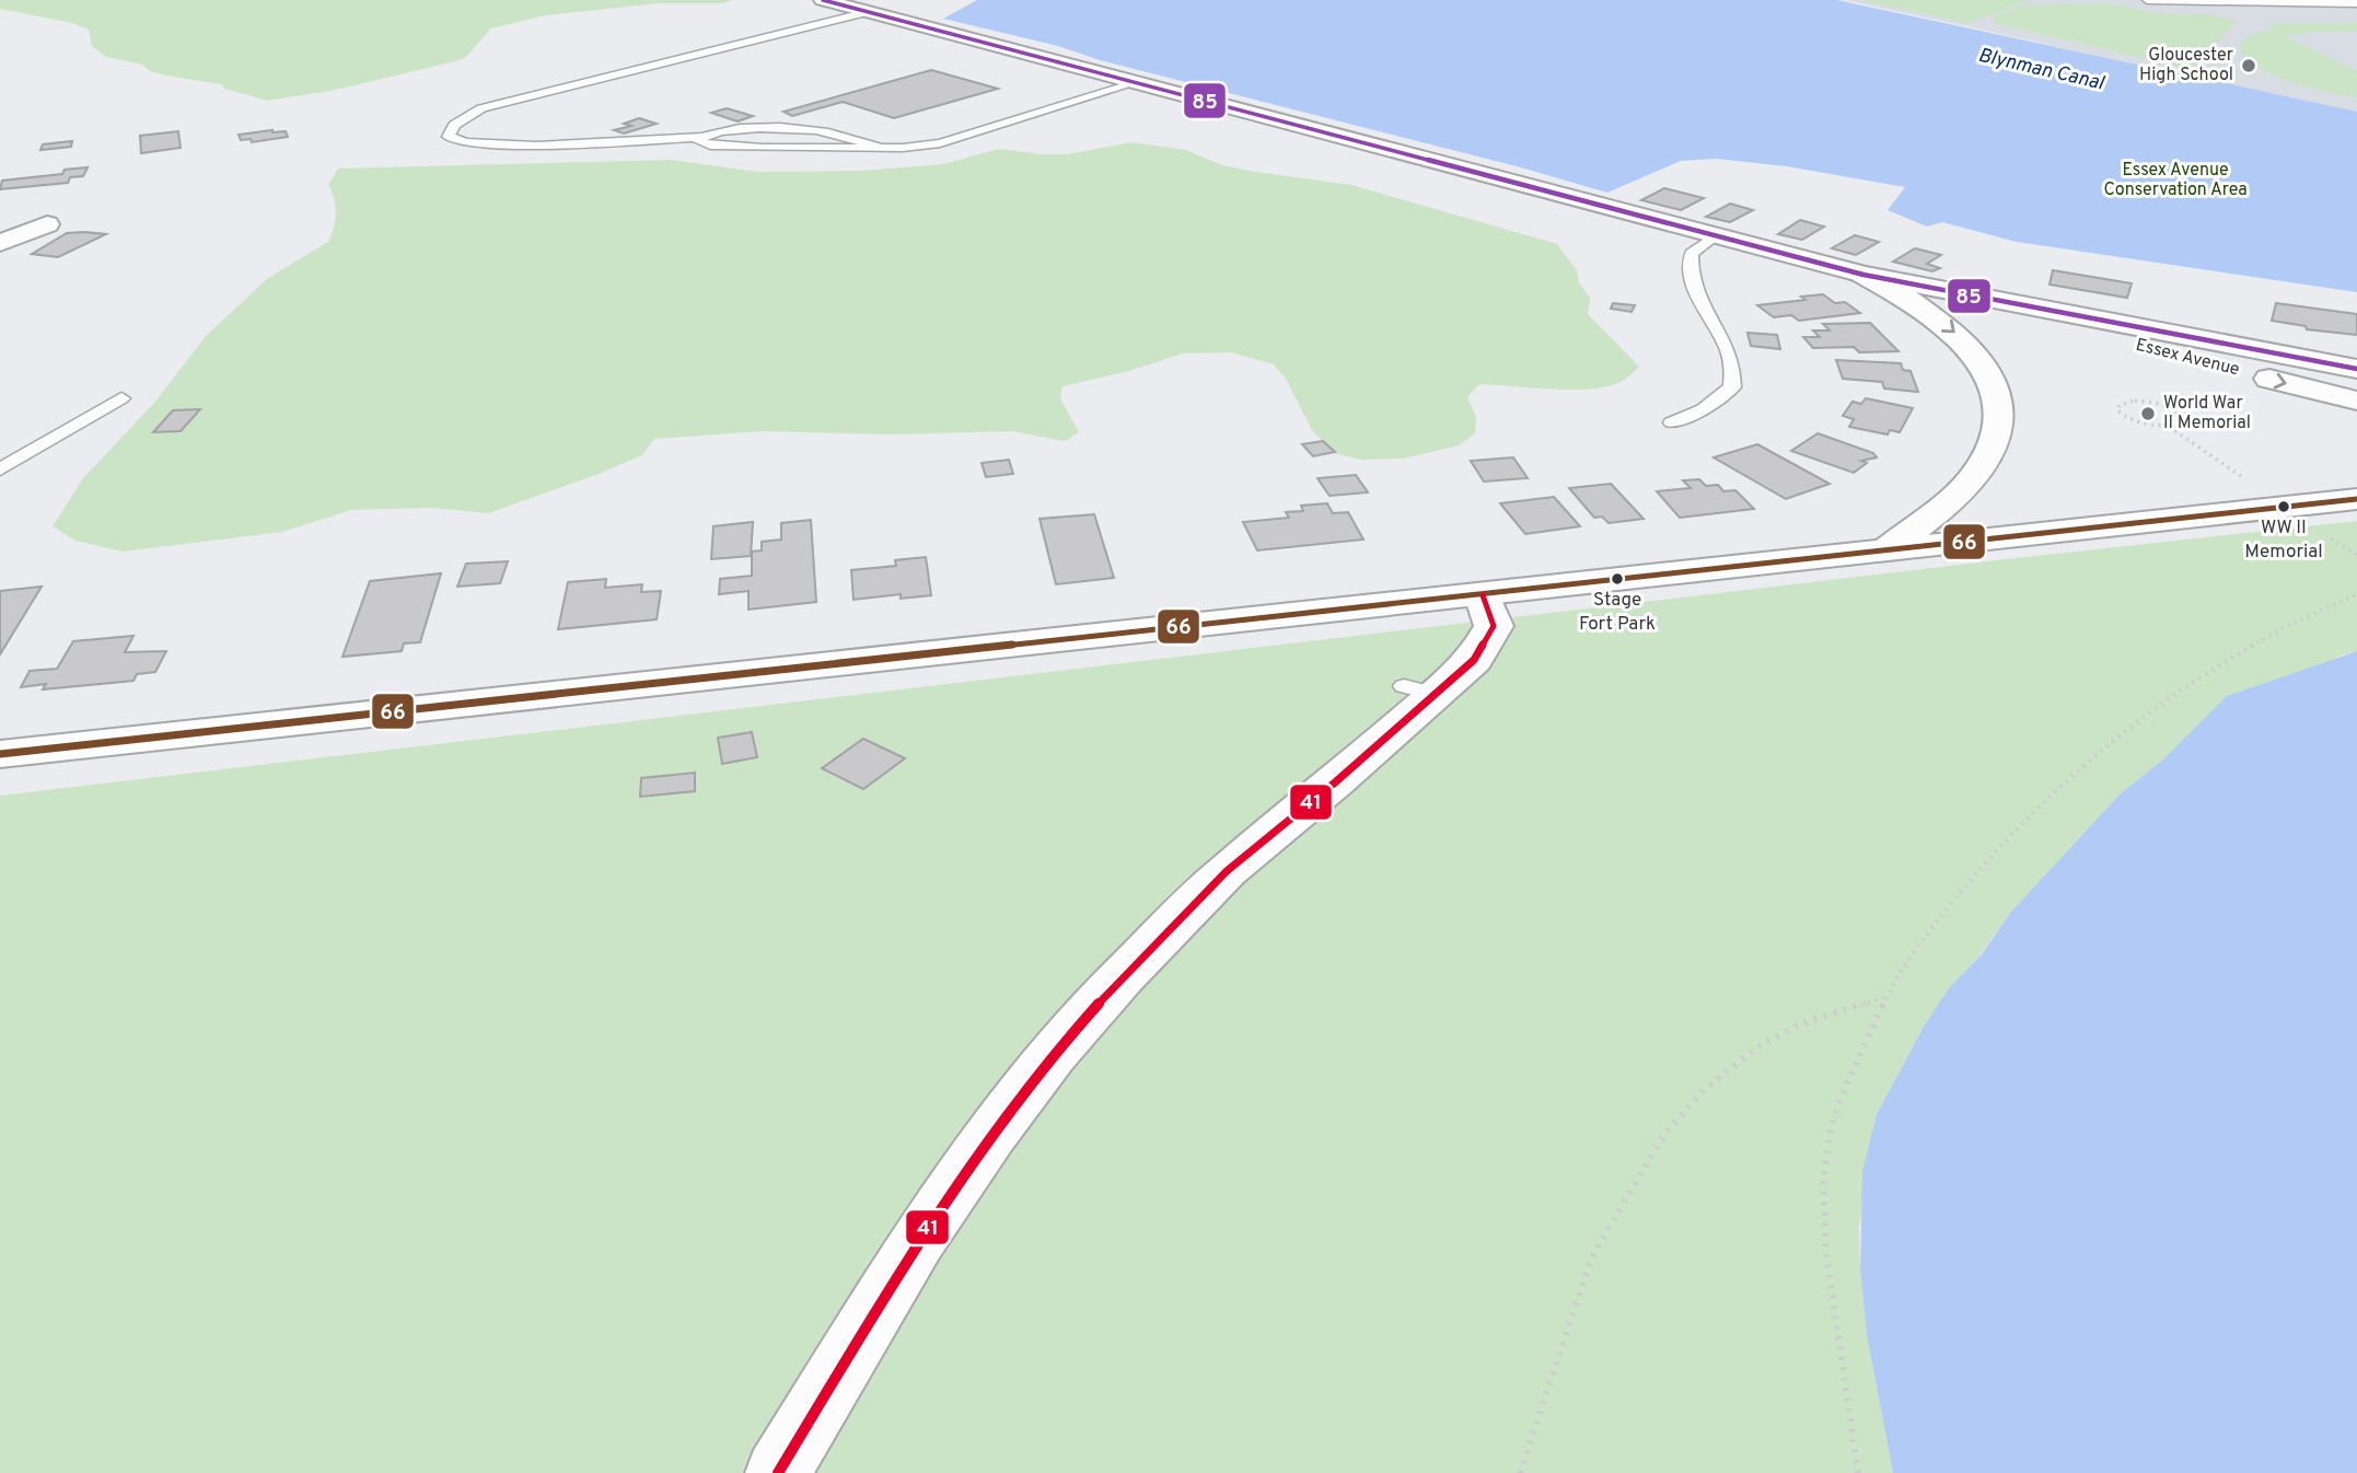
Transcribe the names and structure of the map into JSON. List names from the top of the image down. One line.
{"streets":{"street":["Essex Avenue"]},"water":["Blynman Canal"],"parks":["Essex Avenue Conservation Area"],"places":["Gloucester High School","World War II Memorial","WW II Memorial","Stage Fort Park"],"lines":["transit line 85","transit line 66","transit line 41"]}
